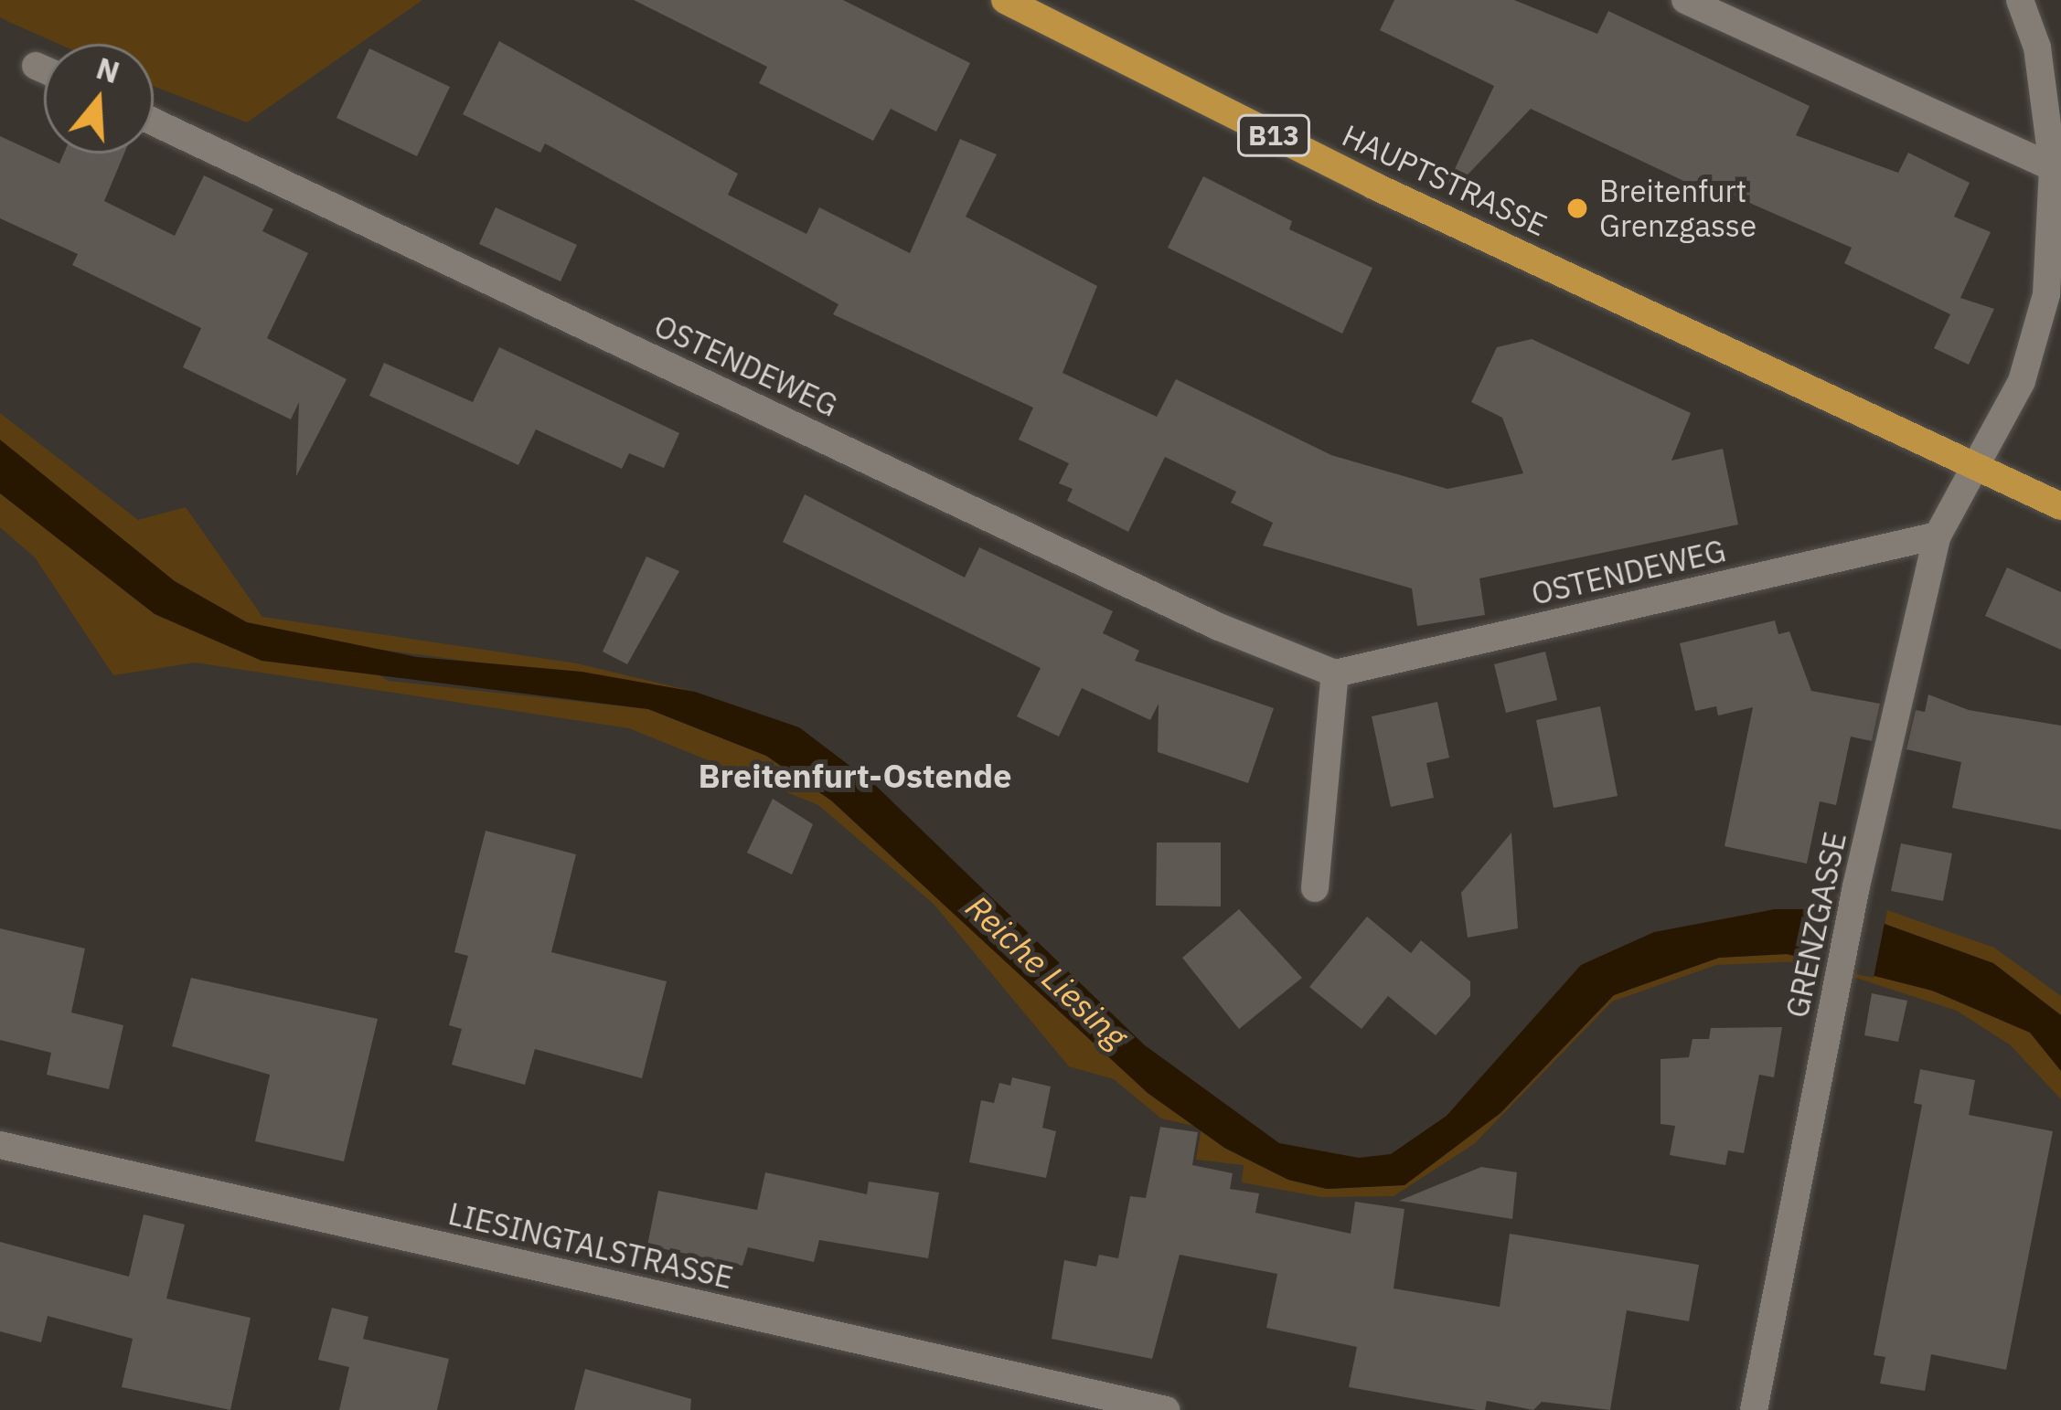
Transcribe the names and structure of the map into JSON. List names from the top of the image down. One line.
{"streets":{"main road":["B13","HAUPTSTRASSE"],"street":["OSTENDEWEG","GRENZGASSE","LIESINGTALSTRASSE"]},"crossings":[["HAUPTSTRASSE","GRENZGASSE"],["OSTENDEWEG","GRENZGASSE"]],"districts":["Breitenfurt-Ostende"],"water":["Reiche Liesing"],"places":["Breitenfurt Grenzgasse"],"north":"top"}
